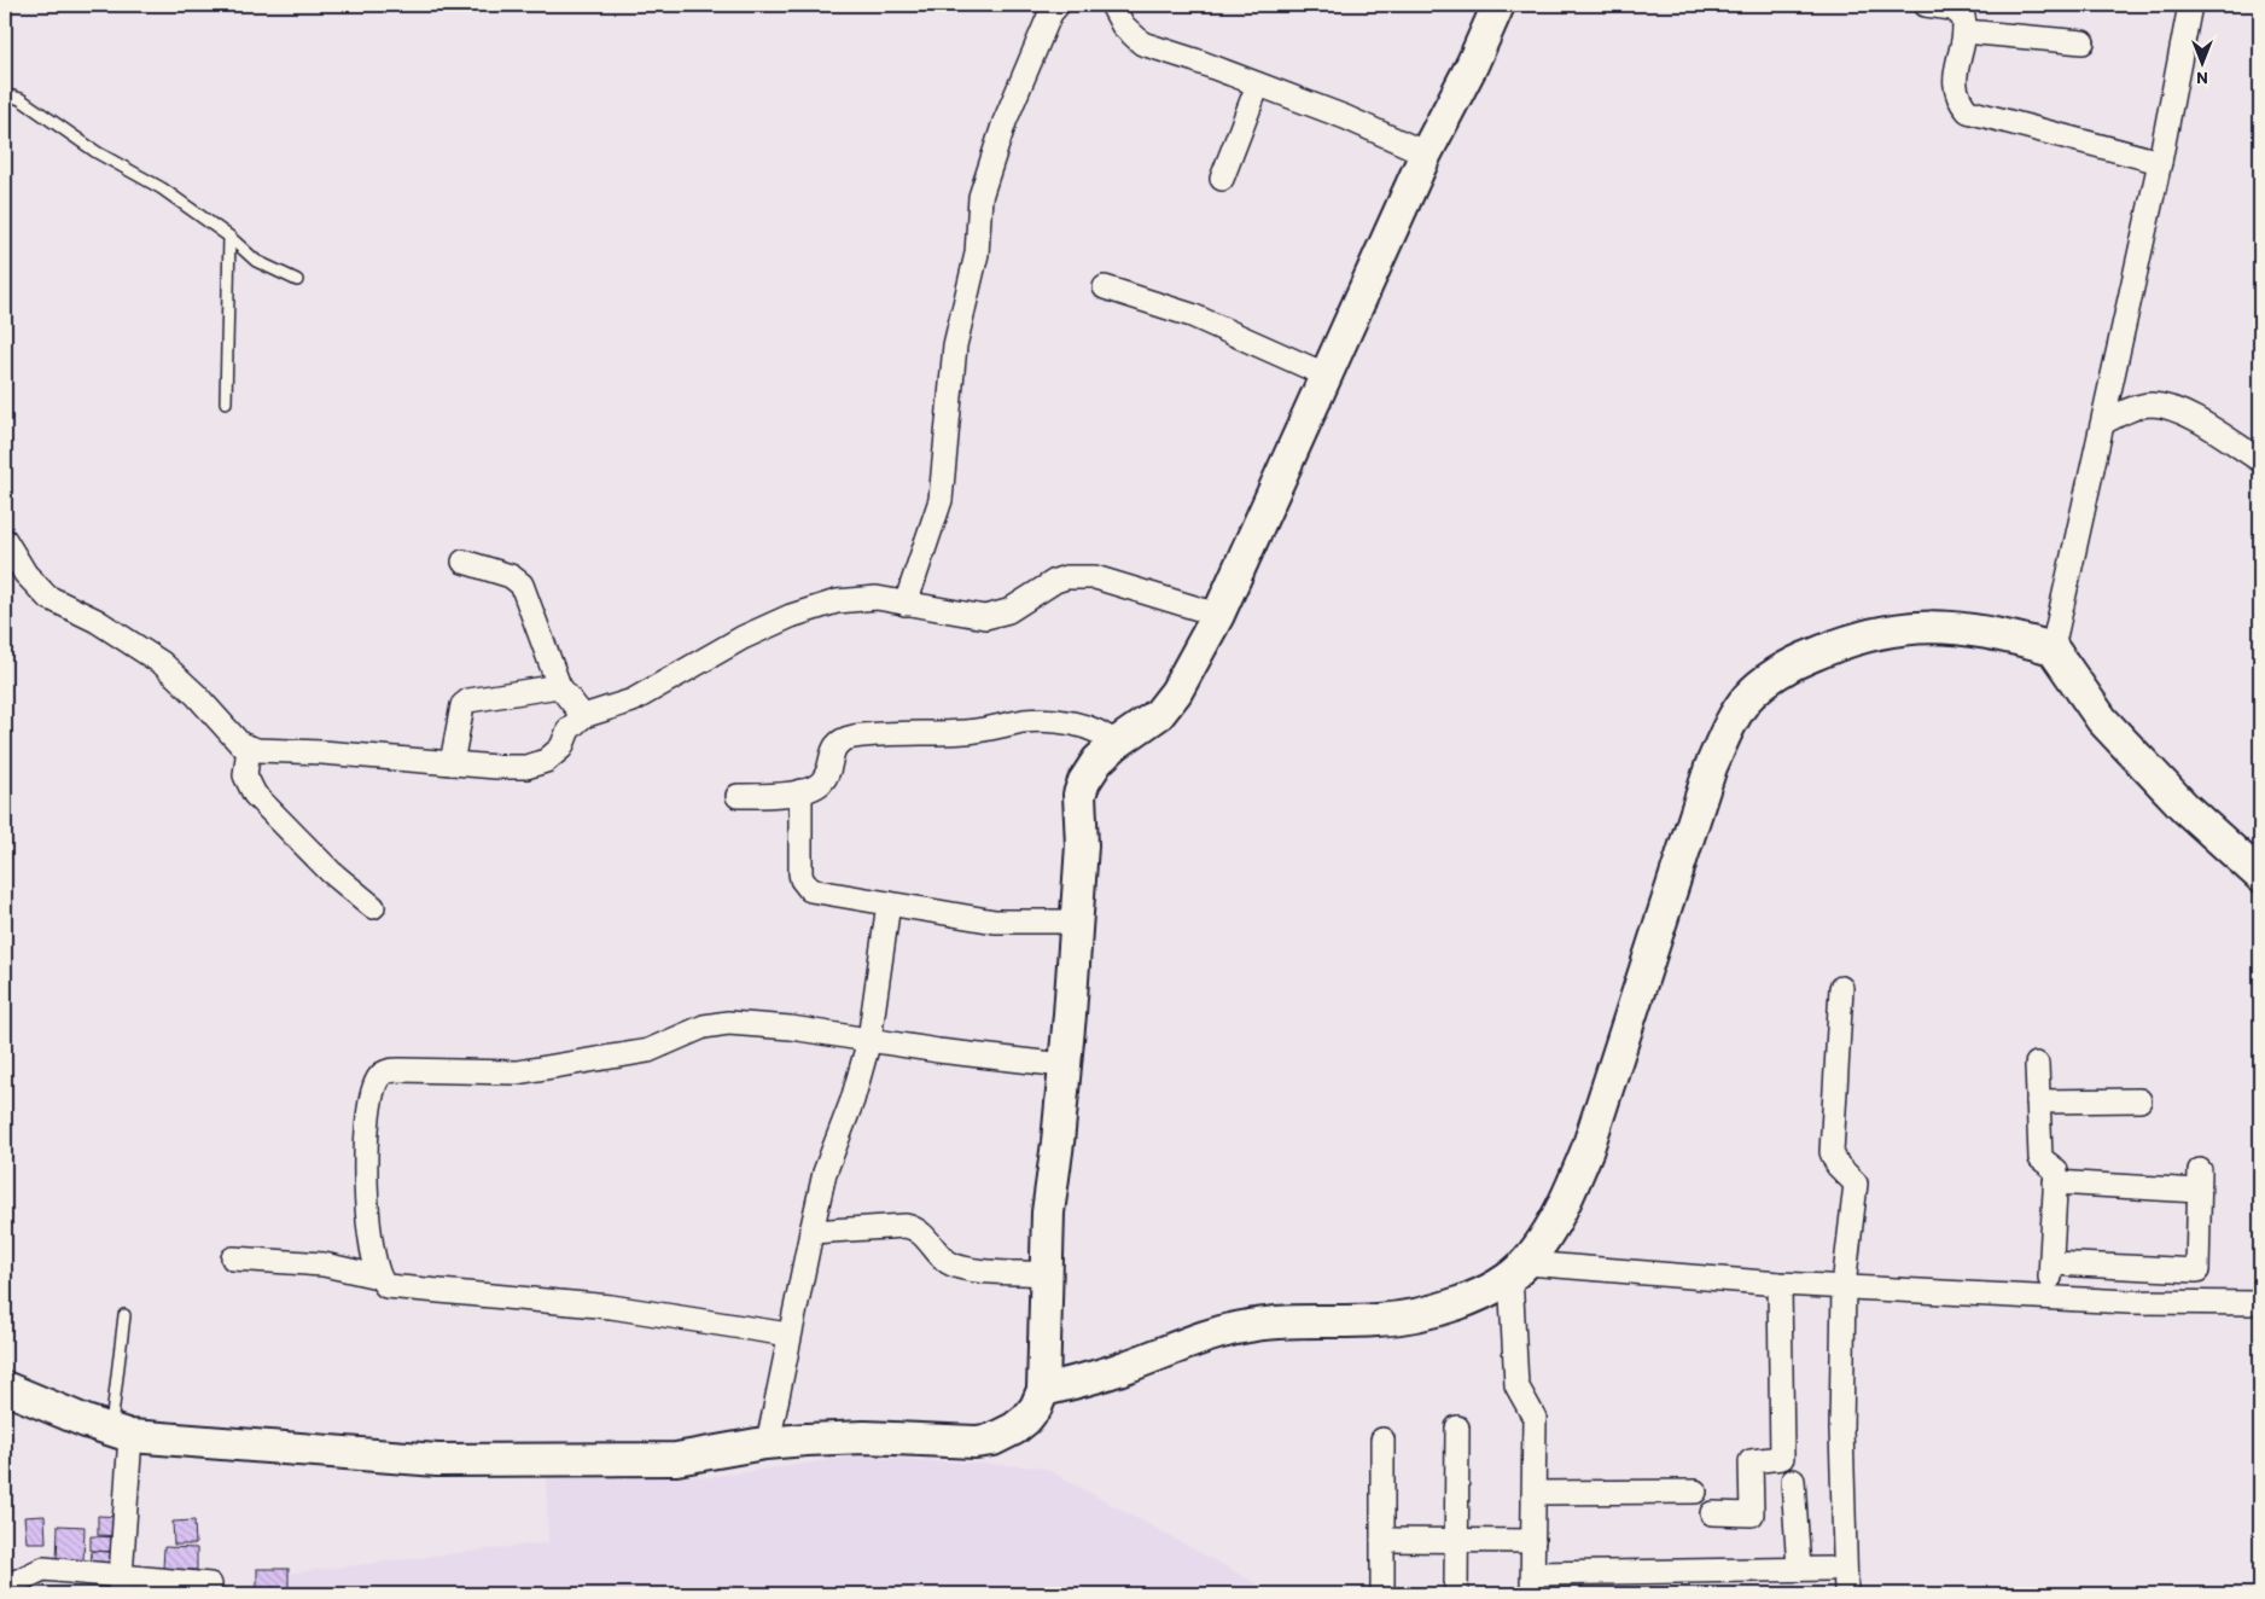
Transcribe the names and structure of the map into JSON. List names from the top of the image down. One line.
{"north":"bottom"}
